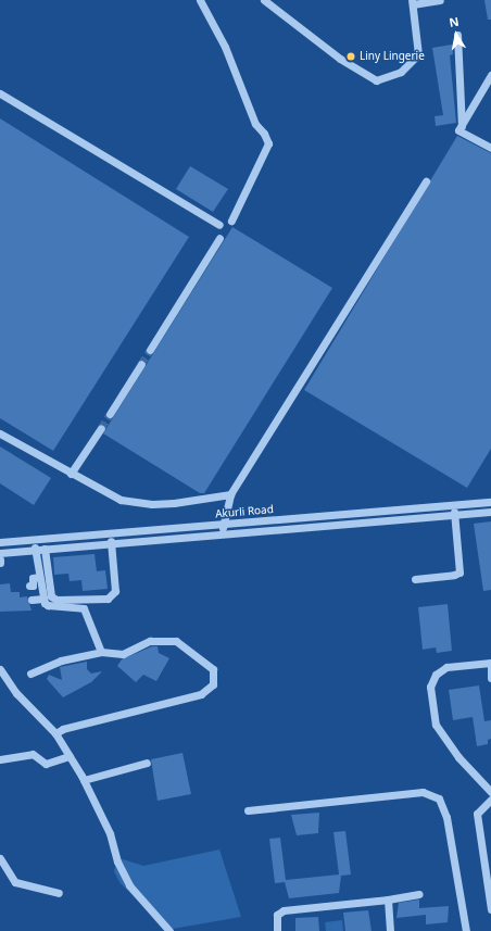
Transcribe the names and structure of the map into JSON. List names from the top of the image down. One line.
{"streets":{"street":["Akurli Road"]},"places":["Liny Lingerie"],"north":"top"}
